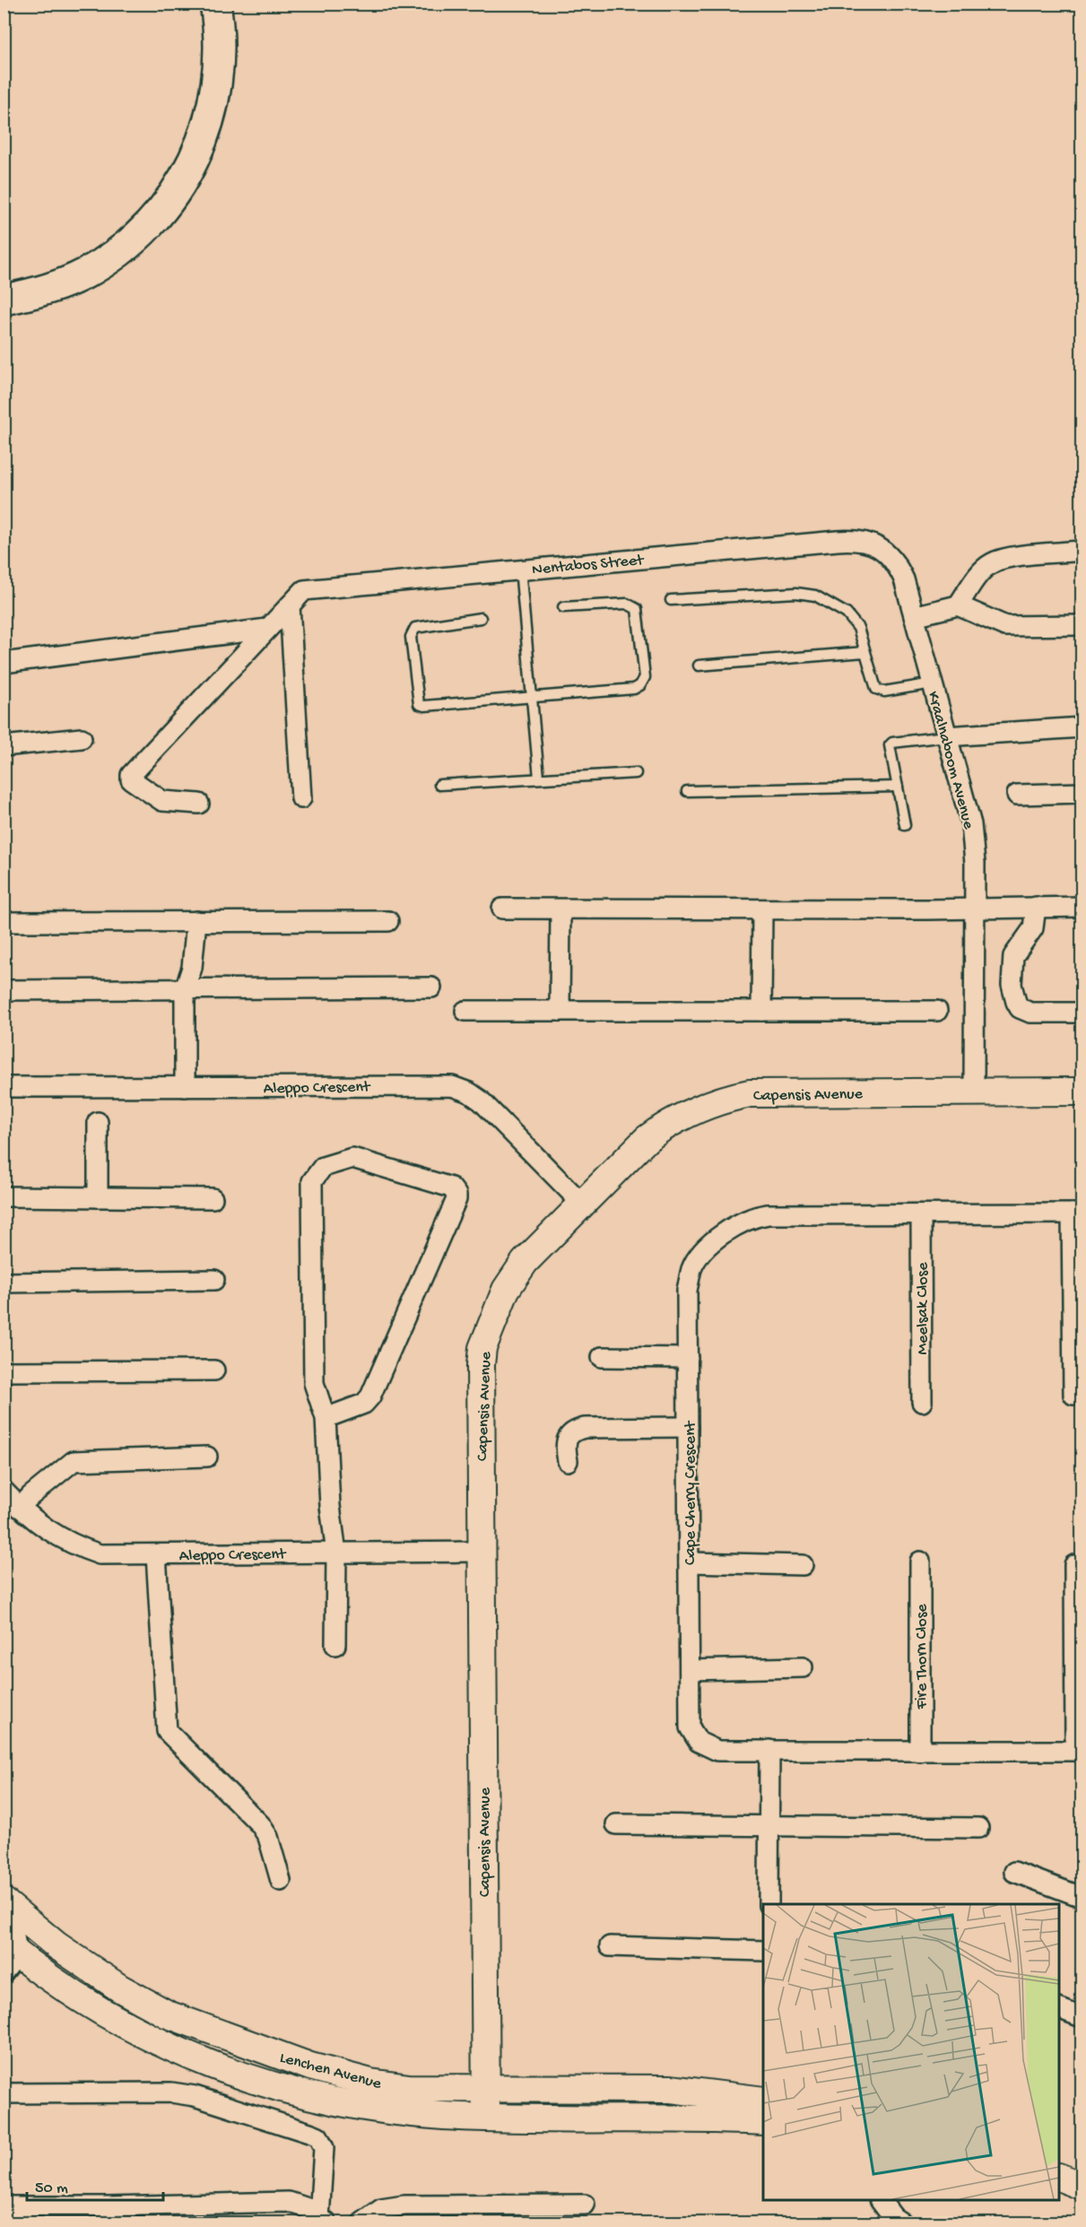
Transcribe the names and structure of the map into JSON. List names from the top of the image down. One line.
{"streets":{"main road":["Capensis Avenue","Lenchen Avenue"],"street":["Nentabos Street","Kraalnaboom Avenue","Aleppo Crescent","Meelsak Close","Cape Cherry Crescent","Fire Thorn Close"]},"crossings":[["Nentabos Street","Kraalnaboom Avenue"],["Kraalnaboom Avenue","Capensis Avenue"],["Aleppo Crescent","Capensis Avenue"],["Capensis Avenue","Lenchen Avenue"],["Meelsak Close","Cape Cherry Crescent"],["Cape Cherry Crescent","Fire Thorn Close"]],"scale_bar":"50 m"}
